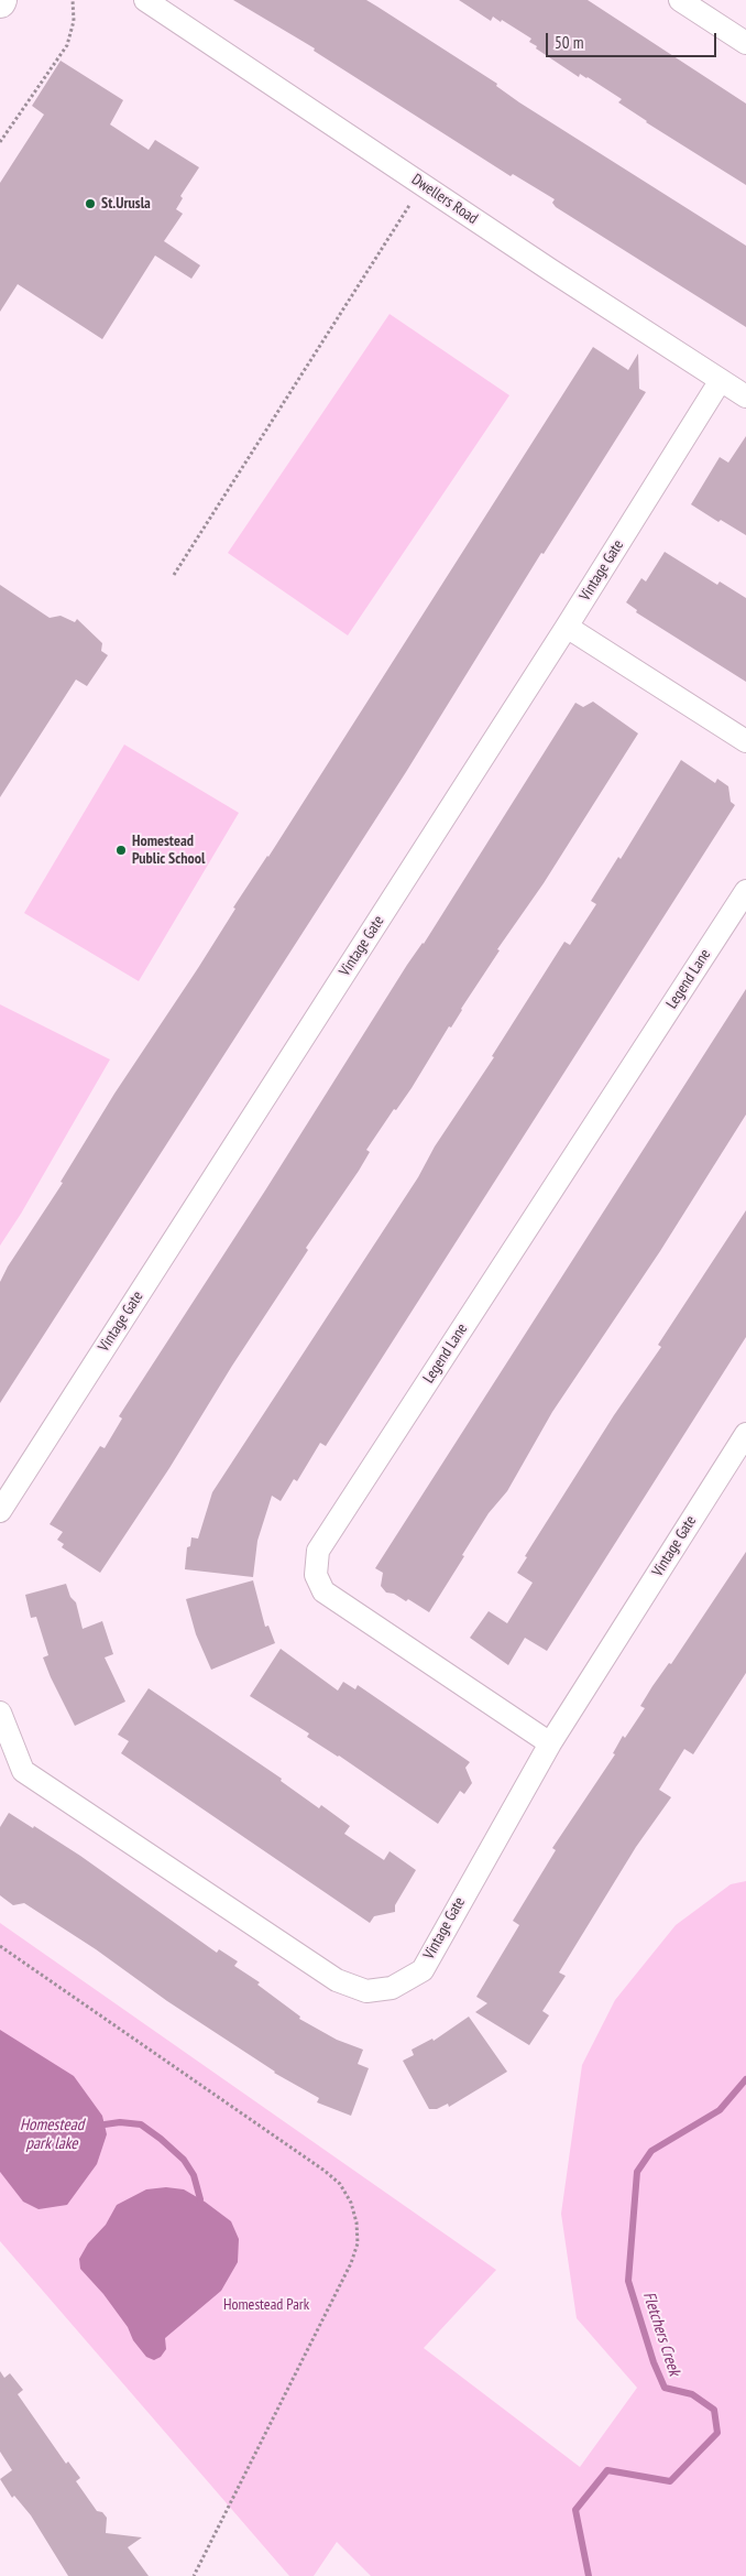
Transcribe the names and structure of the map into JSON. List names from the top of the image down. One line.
{"streets":{"street":["Dwellers Road","Vintage Gate","Legend Lane"]},"crossings":[["Dwellers Road","Vintage Gate"],["Vintage Gate","Legend Lane"]],"water":["Homestead park lake","Fletchers Creek"],"parks":["Homestead Park"],"places":["St.Urusla","Homestead Public School"],"scale_bar":"50 m"}
